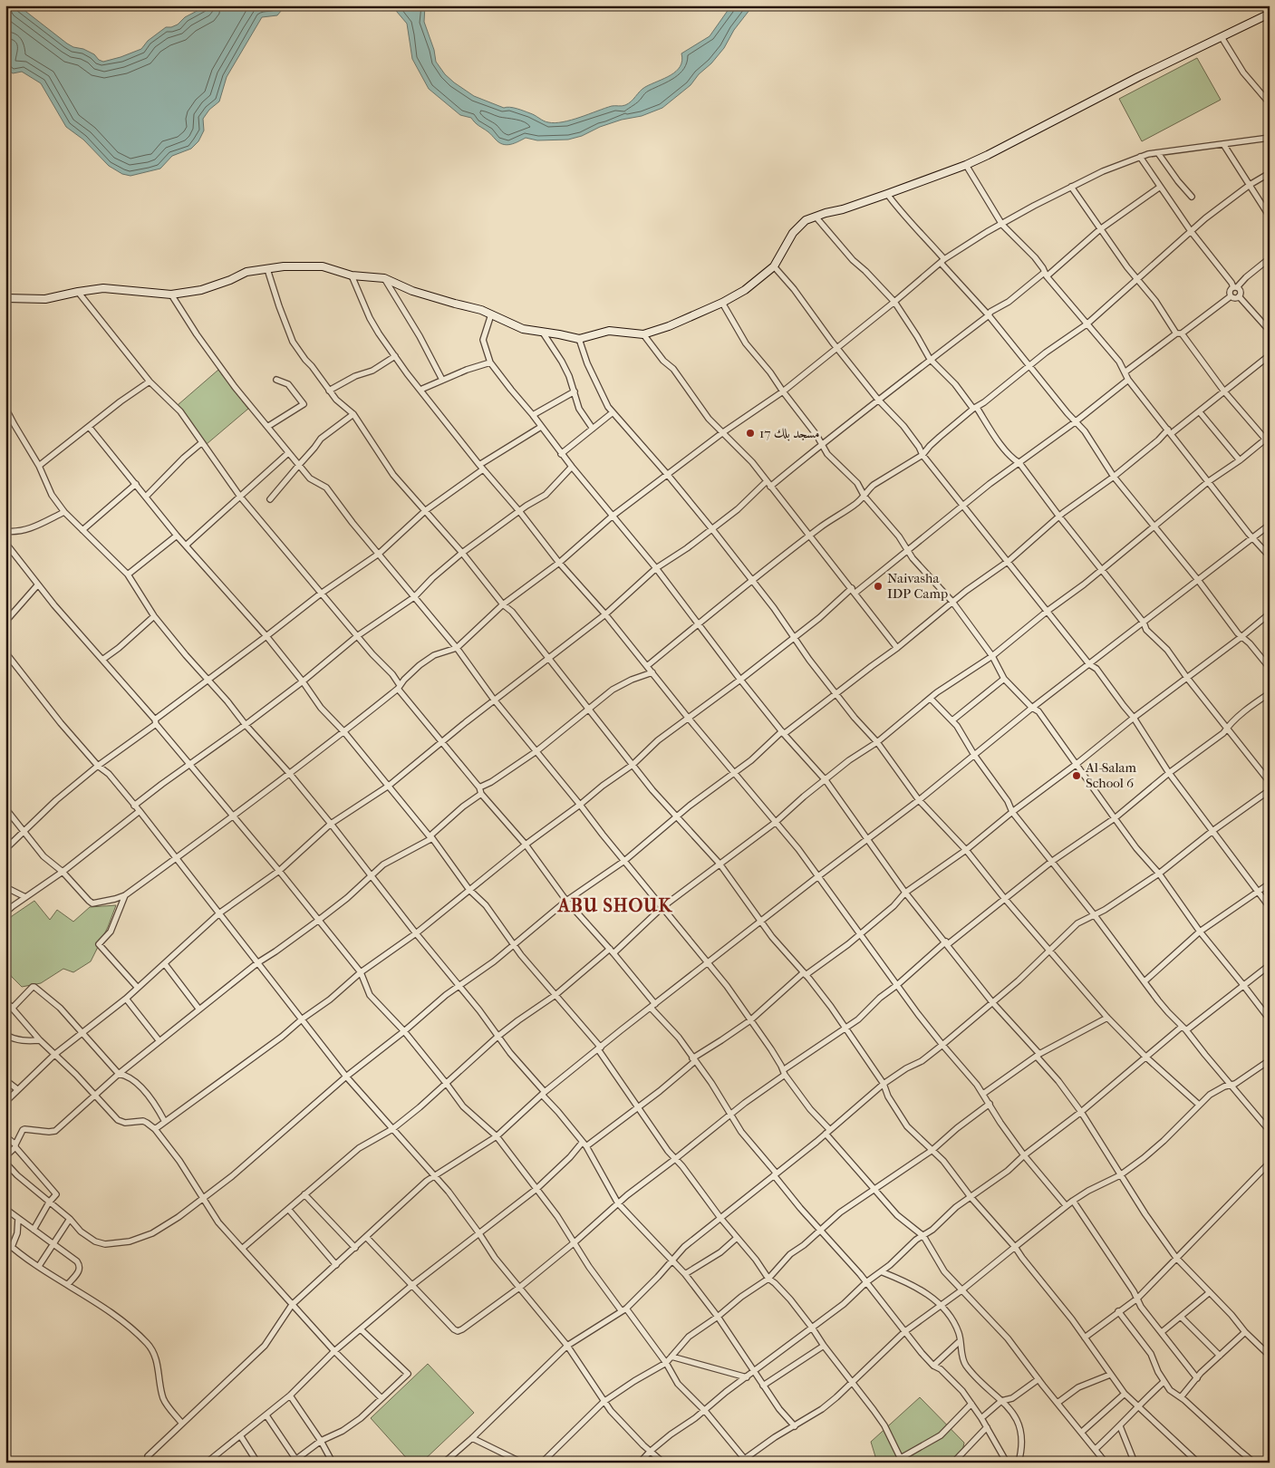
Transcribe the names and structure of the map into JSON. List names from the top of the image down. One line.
{"districts":["ABU SHOUK"],"places":["مسجد بلك 17","Naivasha IDP Camp","Al-Salam School 6"]}
